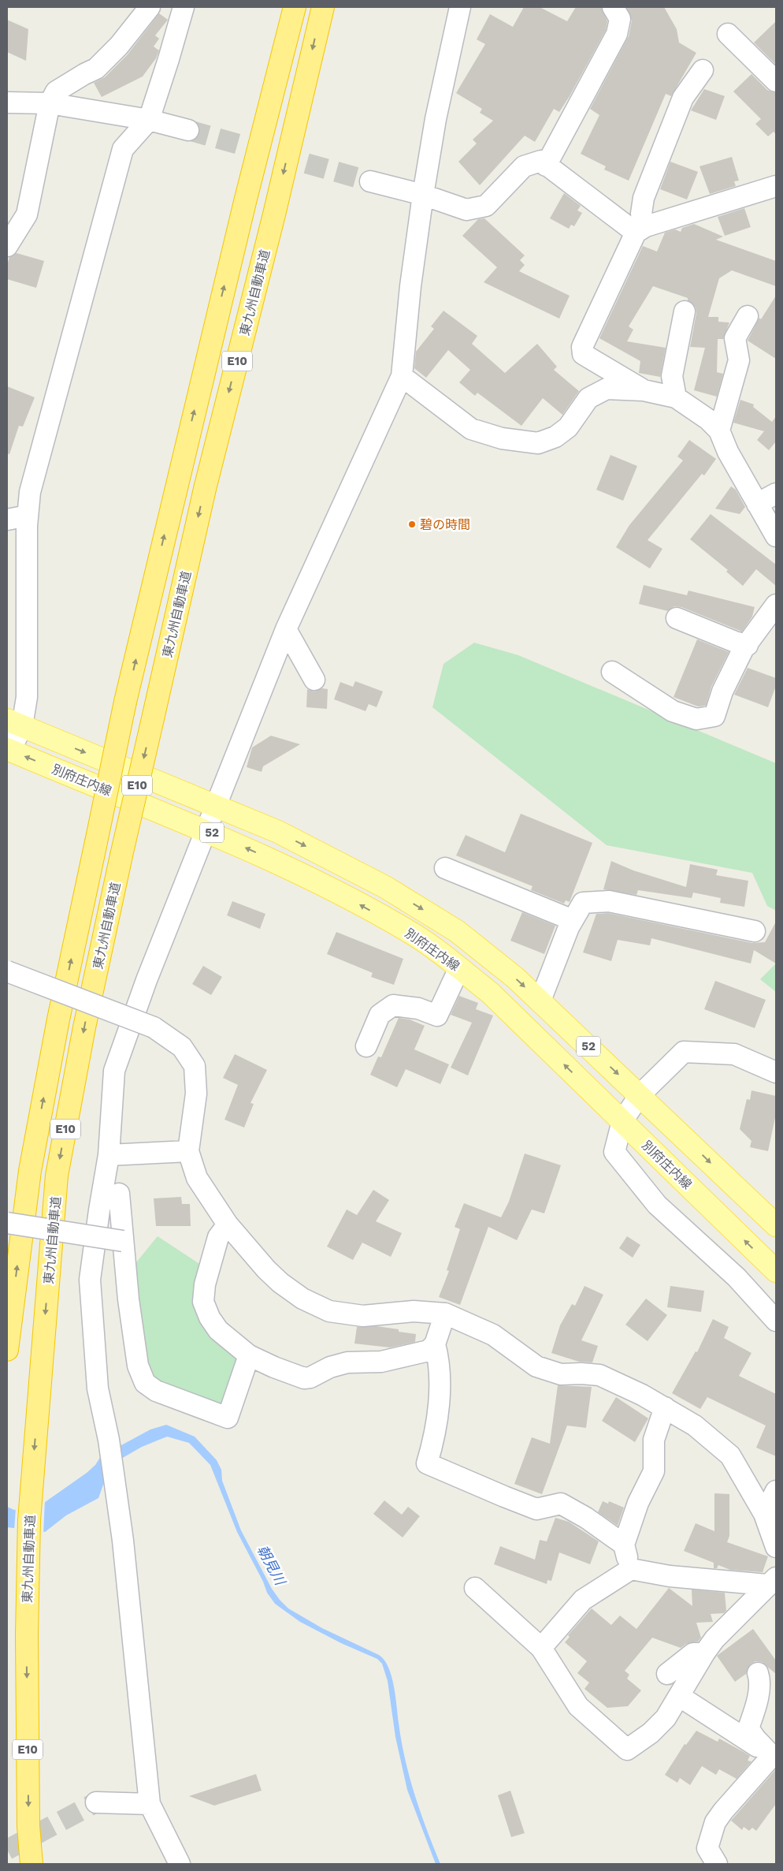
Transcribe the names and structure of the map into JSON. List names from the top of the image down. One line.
{"streets":{"highway":["東九州自動車道","E10"],"main road":["別府庄内線","52"]},"water":["朝見川"],"places":["碧の時間"]}
